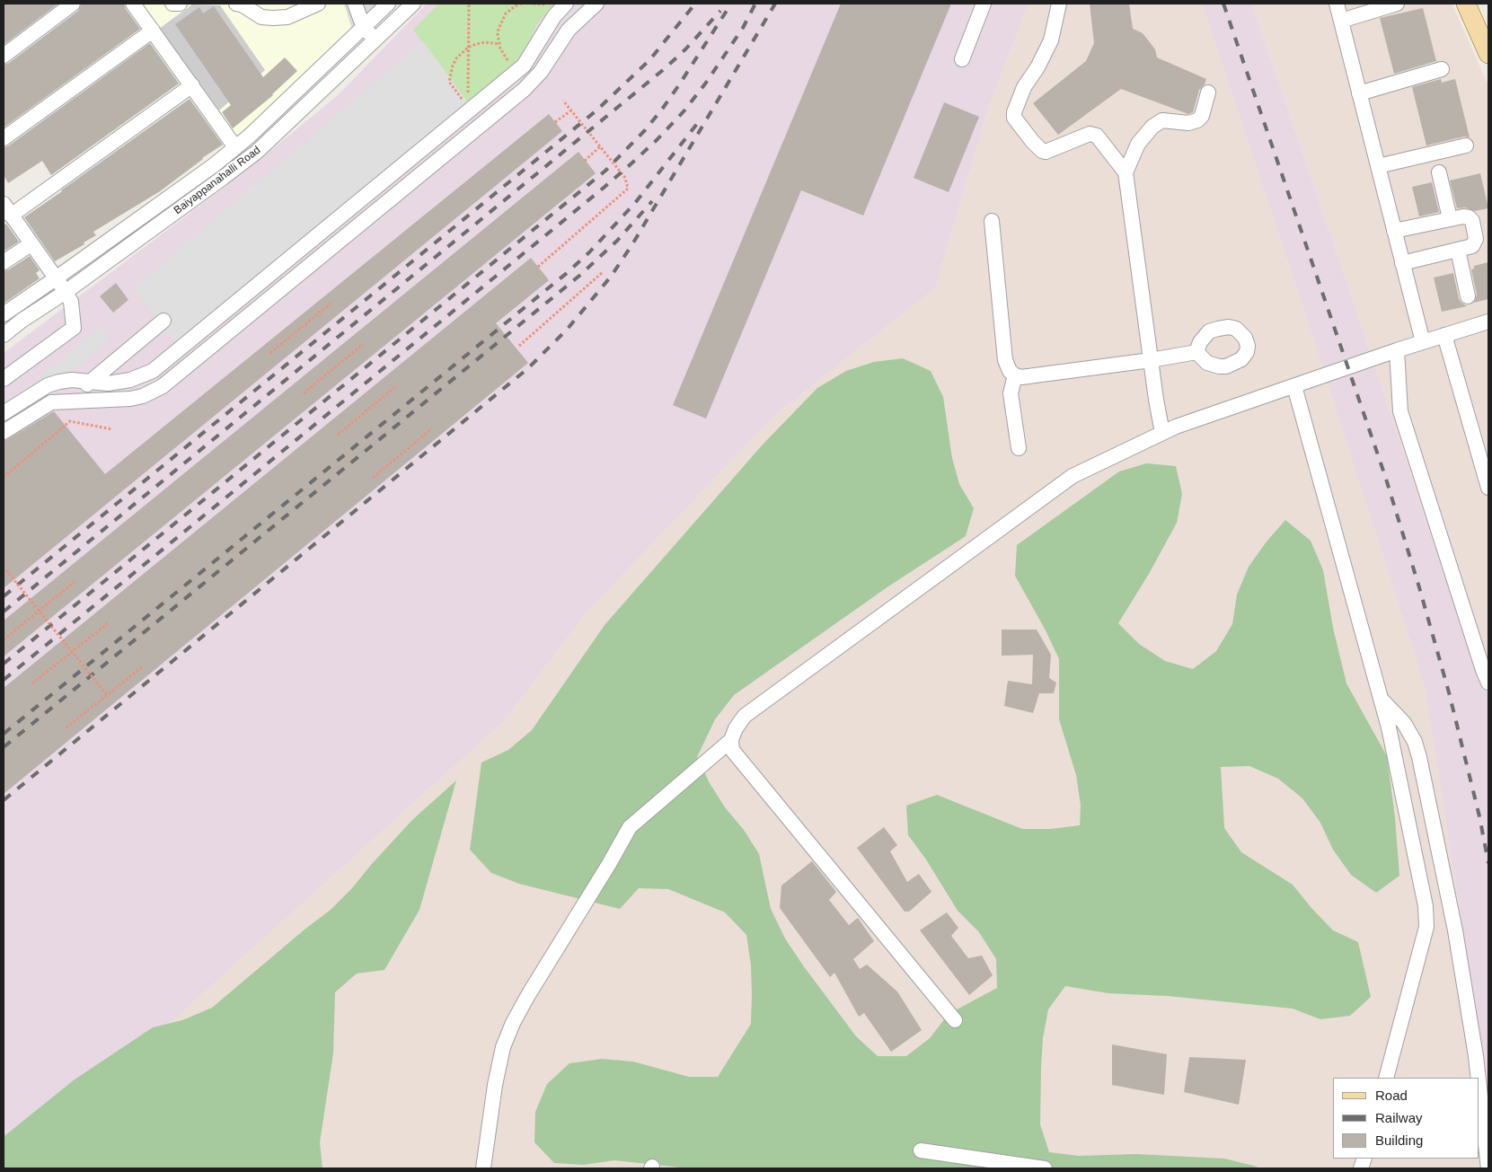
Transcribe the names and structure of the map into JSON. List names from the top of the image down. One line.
{"streets":{"street":["Baiyappanahalli Road"]},"legend":["Road","Railway","Building"]}
